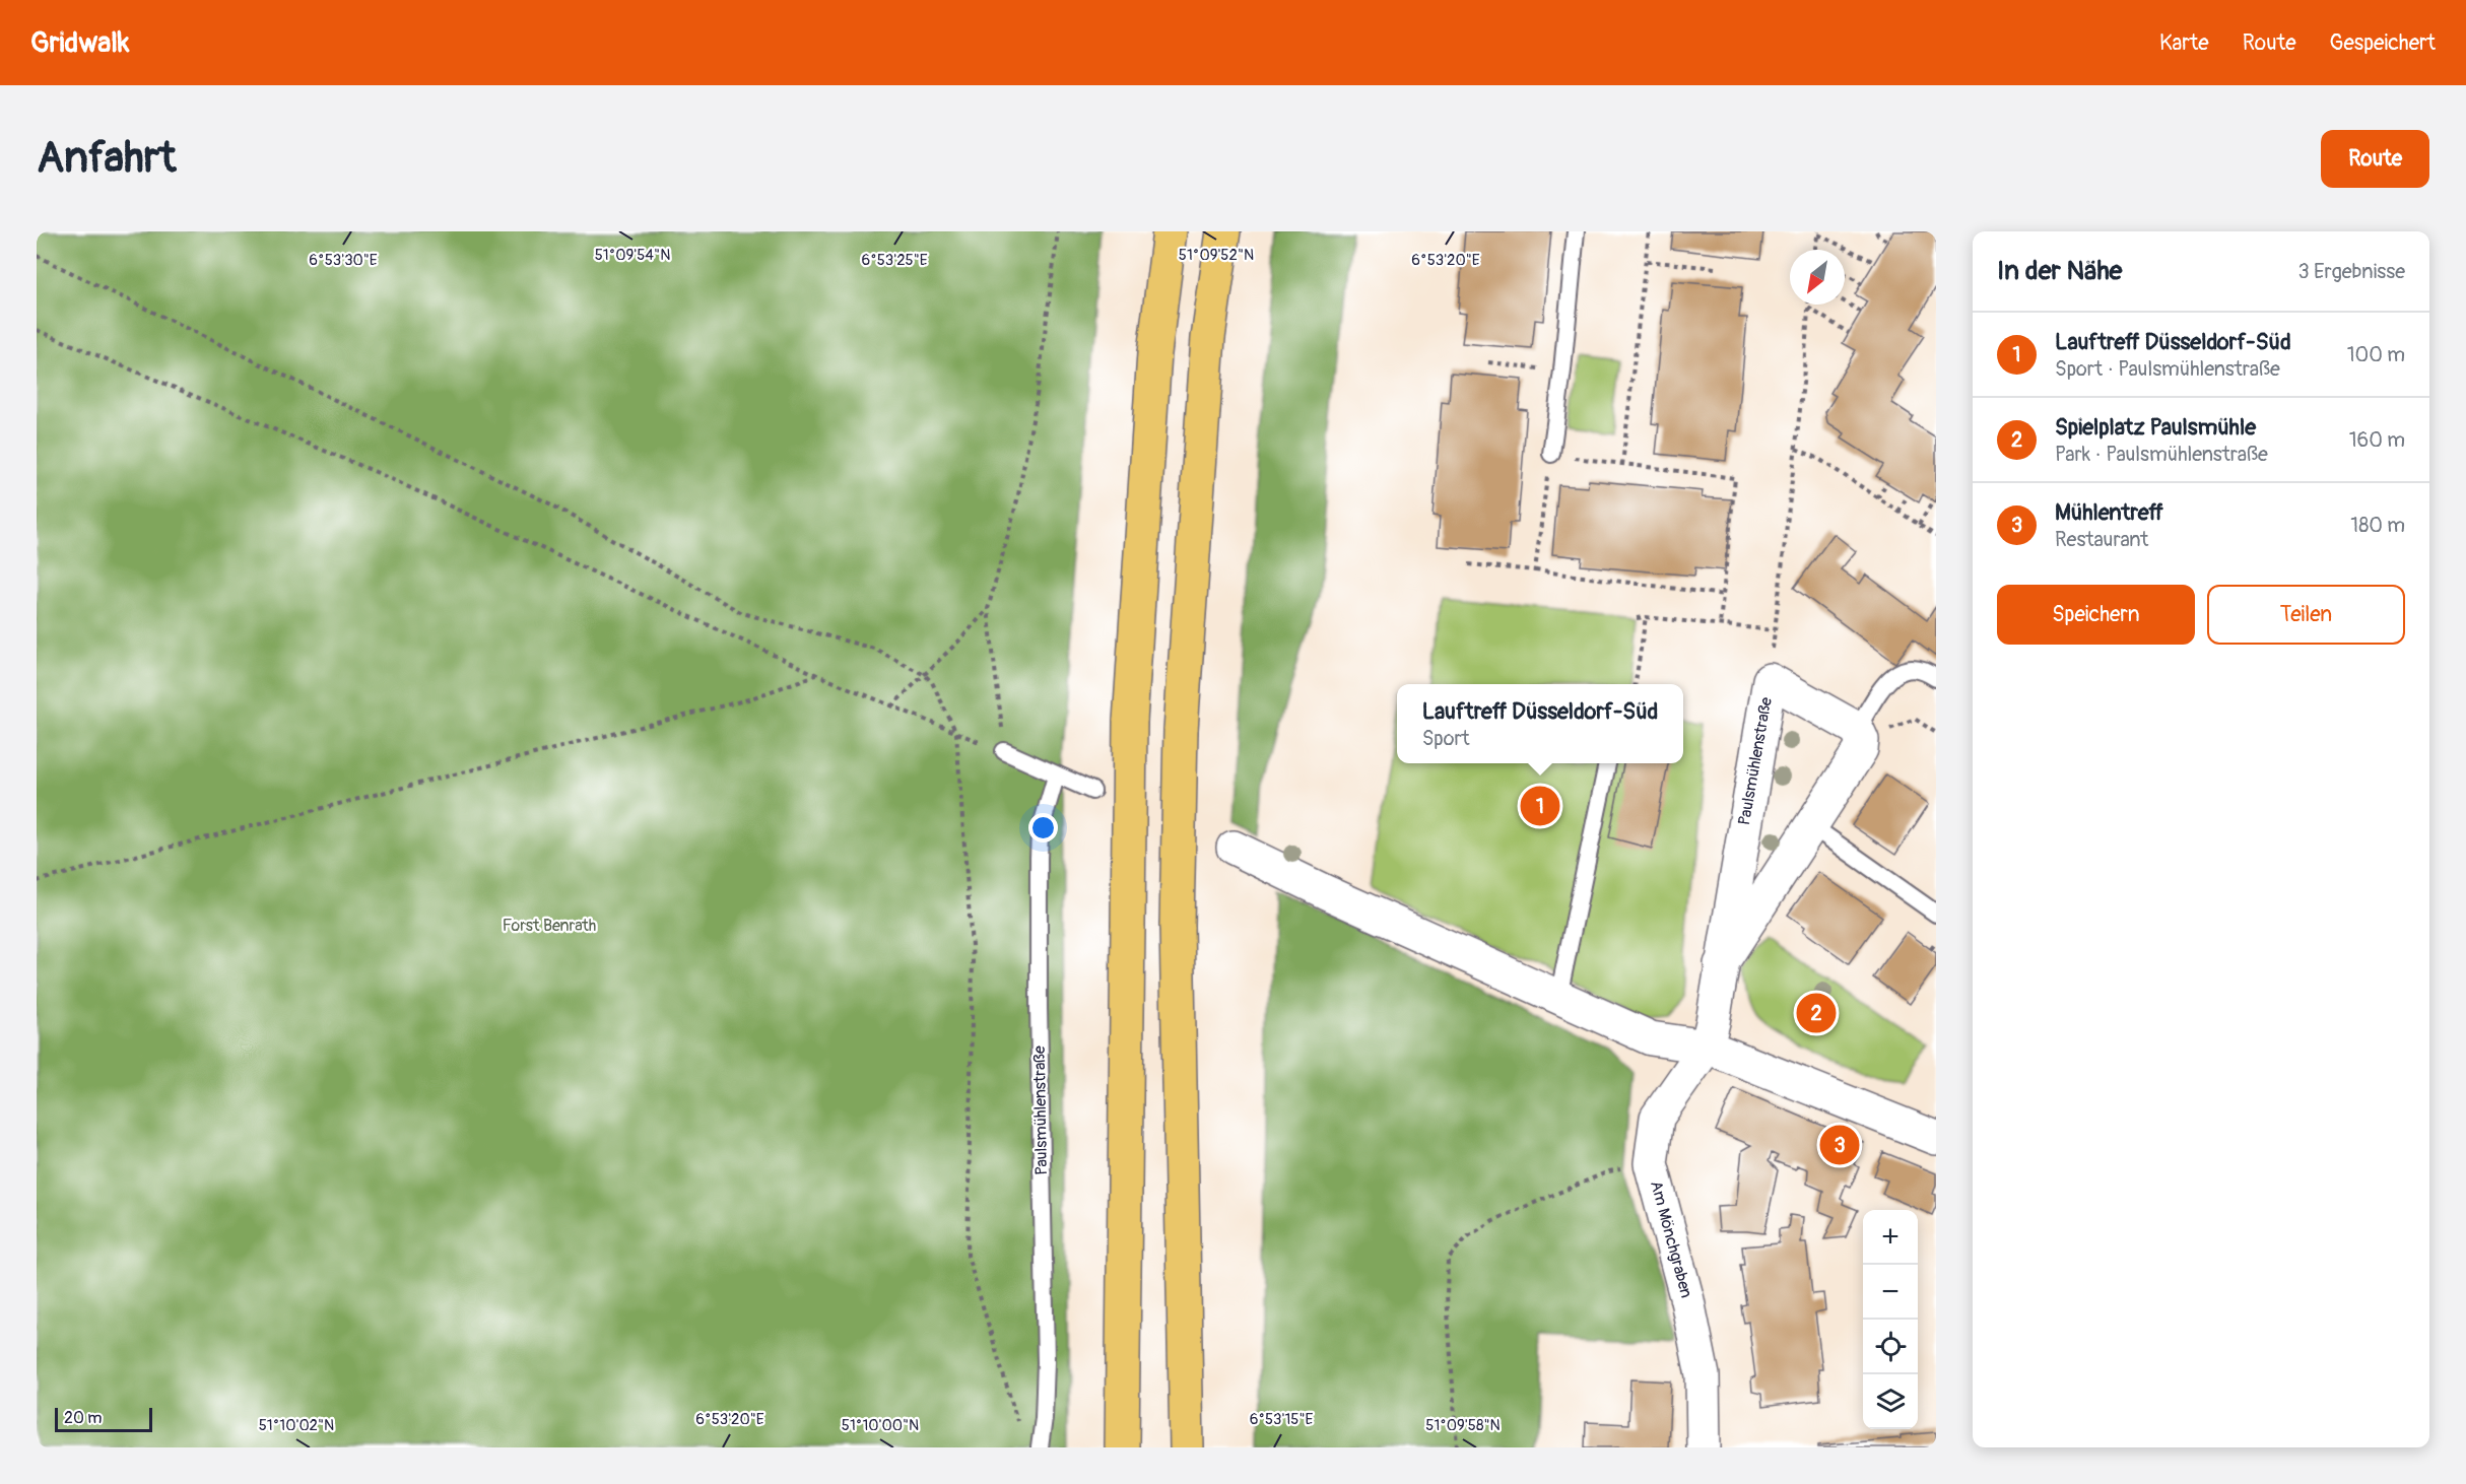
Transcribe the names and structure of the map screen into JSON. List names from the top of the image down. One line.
{"streets":{"street":["Paulsmühlenstraße","Am Mönchgraben"]},"crossings":[["Paulsmühlenstraße","Am Mönchgraben"]],"parks":["Forst Benrath"],"scale_bar":"20 m","north":"bottom left","page":{"header":"Gridwalk","nav":["Karte","Route","Gespeichert"],"buttons":["Route",["Speichern","Teilen"]],"title":"Anfahrt","heading":["In der Nähe","3 Ergebnisse"],"list":[{"mark":"1","name":"Lauftreff Düsseldorf-Süd","note":"Sport · Paulsmühlenstraße","value":"100 m"},{"mark":"2","name":"Spielplatz Paulsmühle","note":"Park · Paulsmühlenstraße","value":"160 m"},{"mark":"3","name":"Mühlentreff","note":"Restaurant","value":"180 m"}],"popup":["Lauftreff Düsseldorf-Süd","Sport"],"pins":["1","2","3"],"map_buttons":["+","−"],"scale":"20 m"},"coordinates":["51°09'52\"N","51°09'54\"N","6°53'30\"E","6°53'25\"E","6°53'20\"E","6°53'15\"E","51°10'02\"N","51°10'00\"N","51°09'58\"N"]}
